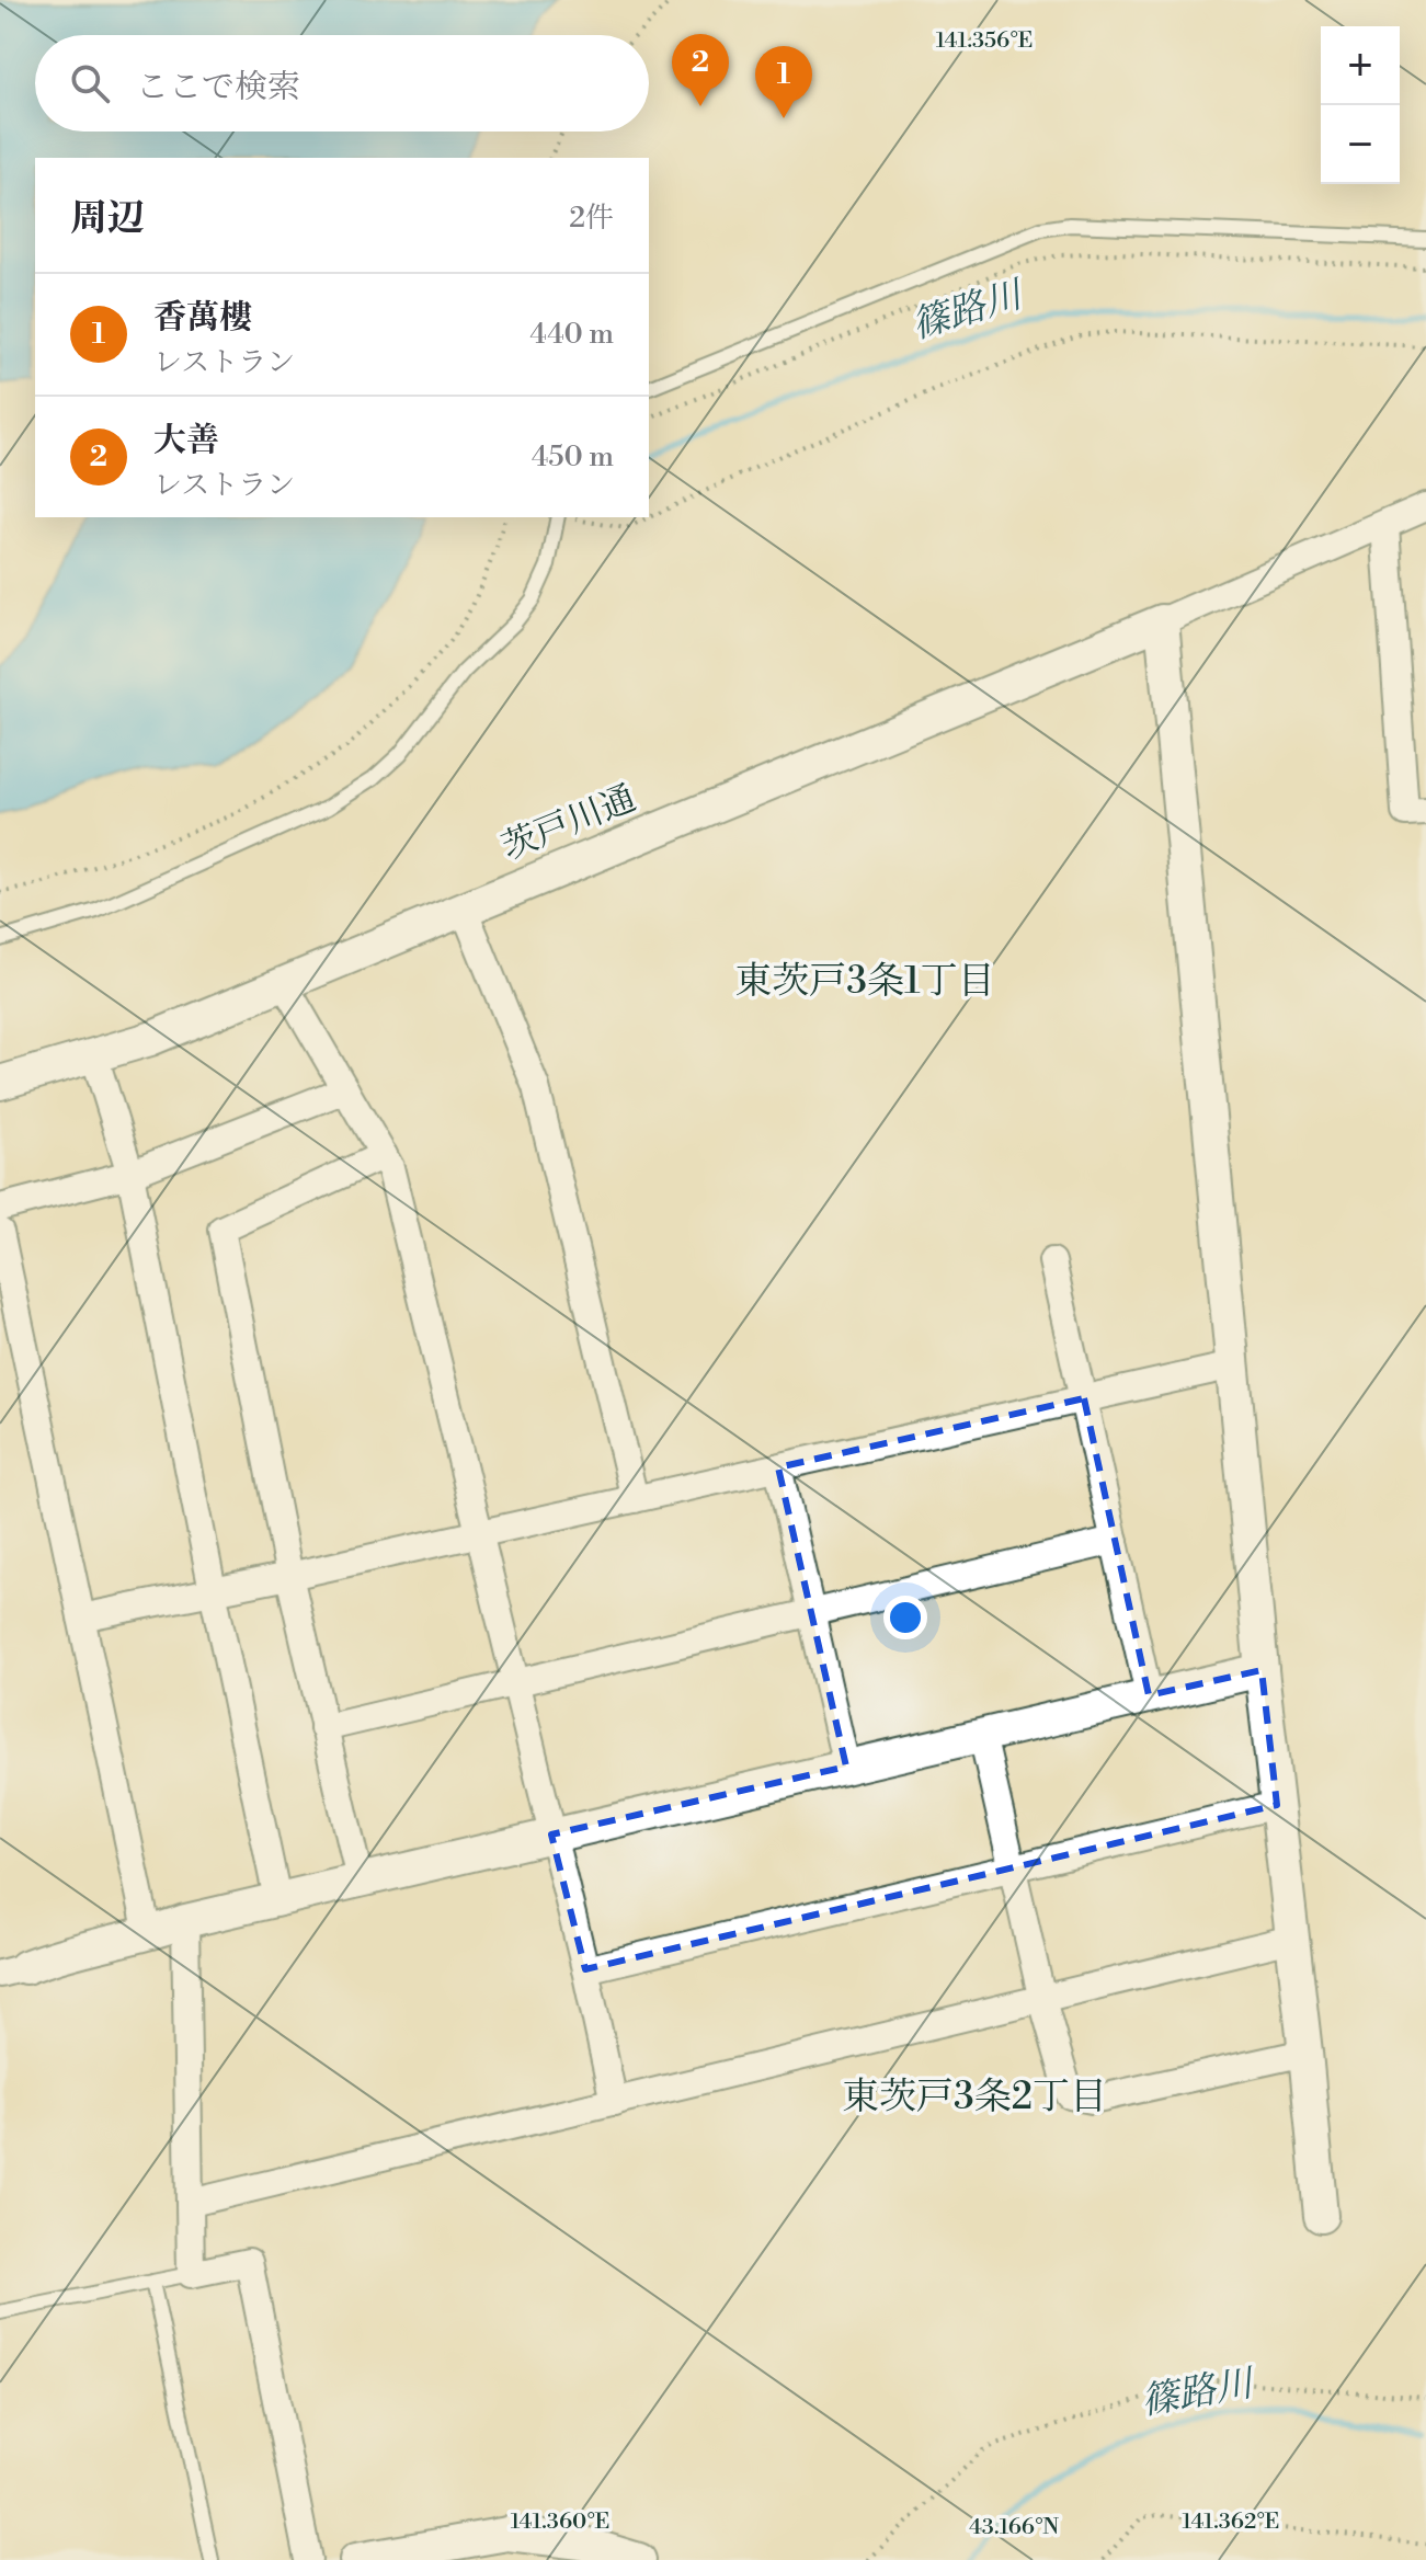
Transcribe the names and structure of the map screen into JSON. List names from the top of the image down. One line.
{"streets":{"street":["茨戸川通"]},"districts":["東茨戸3条1丁目","東茨戸3条2丁目"],"water":["篠路川"],"page":{"map_buttons":["+","−"],"pins":["2","1"],"search":"ここで検索","heading":["周辺","2件"],"list":[{"mark":"1","name":"香萬樓","note":"レストラン","value":"440 m"},{"mark":"2","name":"大善","note":"レストラン","value":"450 m"}]},"coordinates":["141.356°E","141.360°E","141.362°E","43.166°N"]}
